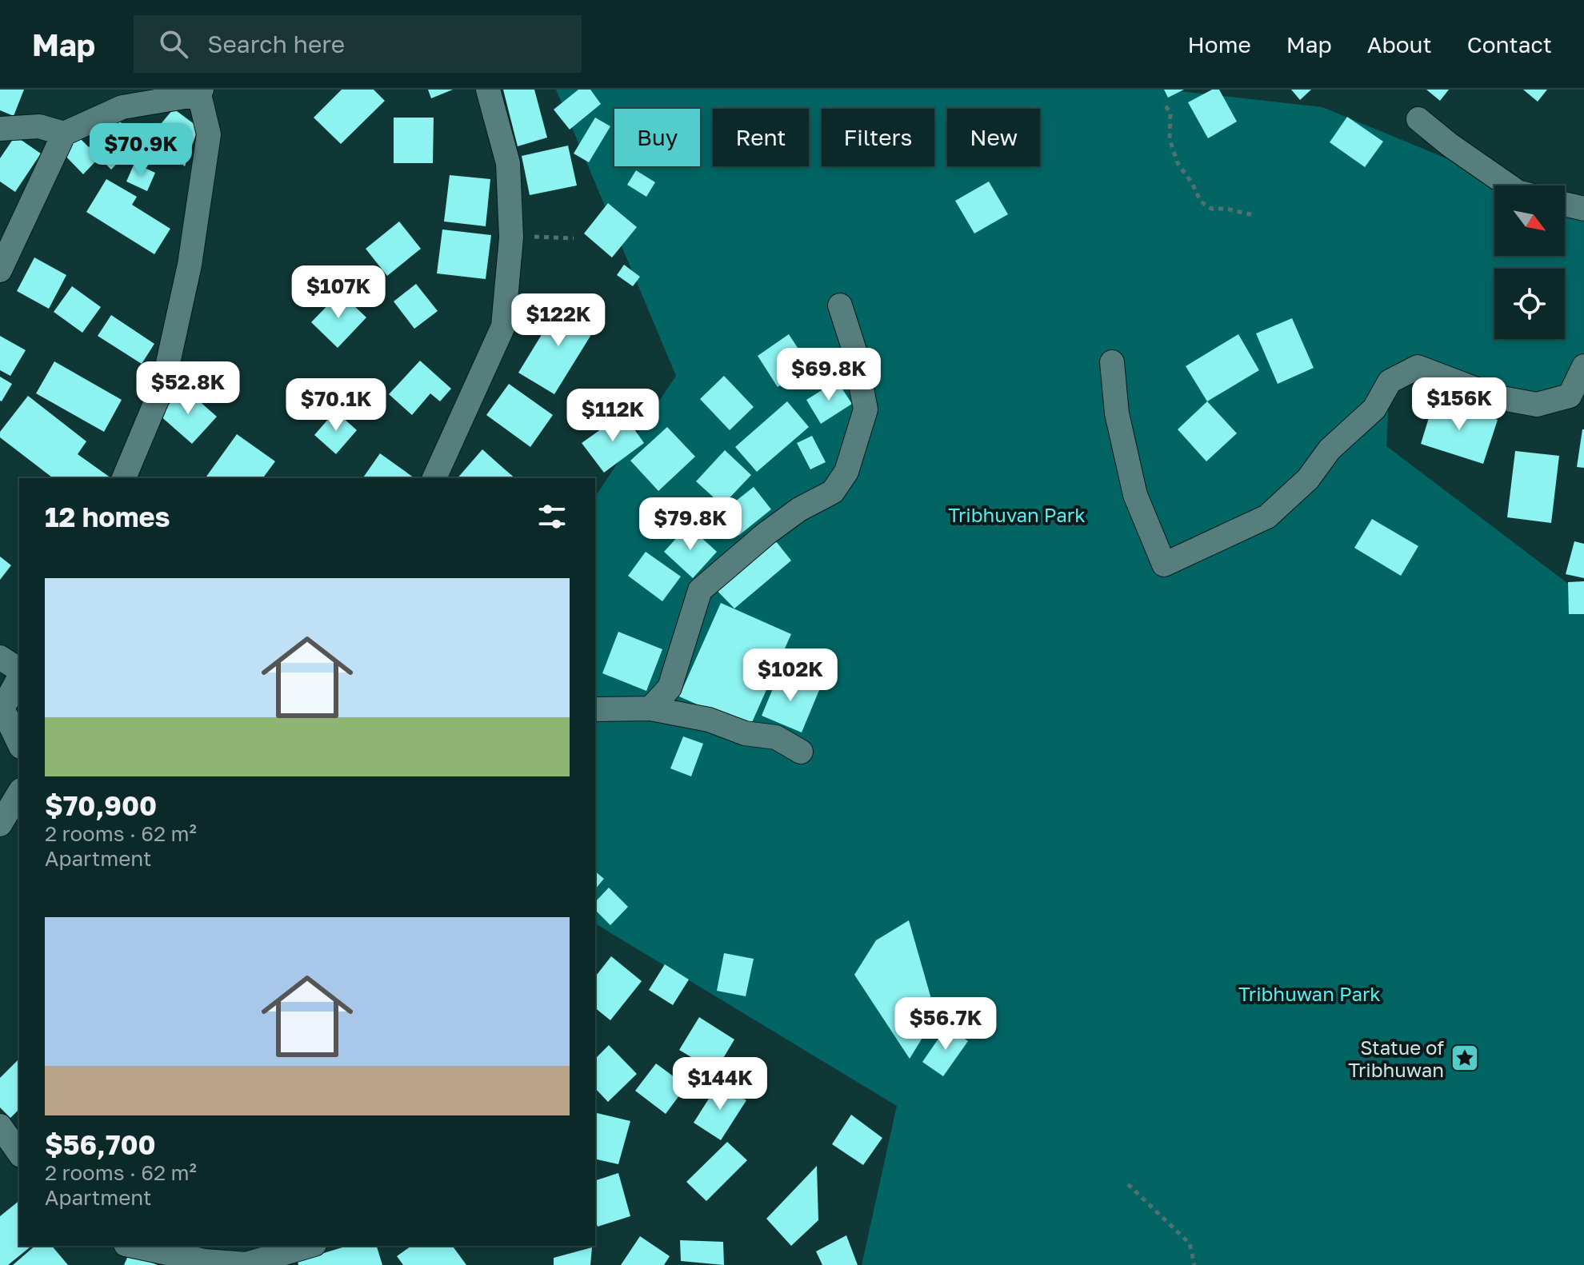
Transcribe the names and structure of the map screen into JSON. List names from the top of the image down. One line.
{"parks":["Tribhuvan Park","Tribhuwan Park"],"places":{"place":["Statue of Tribhuwan"]},"north":"bottom right","page":{"header":"Map","search":"Search here","nav":["Home","Map","About","Contact"],"chip":["Buy","Rent","Filters","New"],"price":["$70.9K","$107K","$122K","$69.8K","$52.8K","$156K","$70.1K","$112K","$79.8K","$102K","$56.7K","$144K"],"heading":"12 homes","list":[{"name":"$70,900","note":"2 rooms · 62 m² · Apartment"},{"name":"$56,700","note":"2 rooms · 62 m² · Apartment"}]}}
